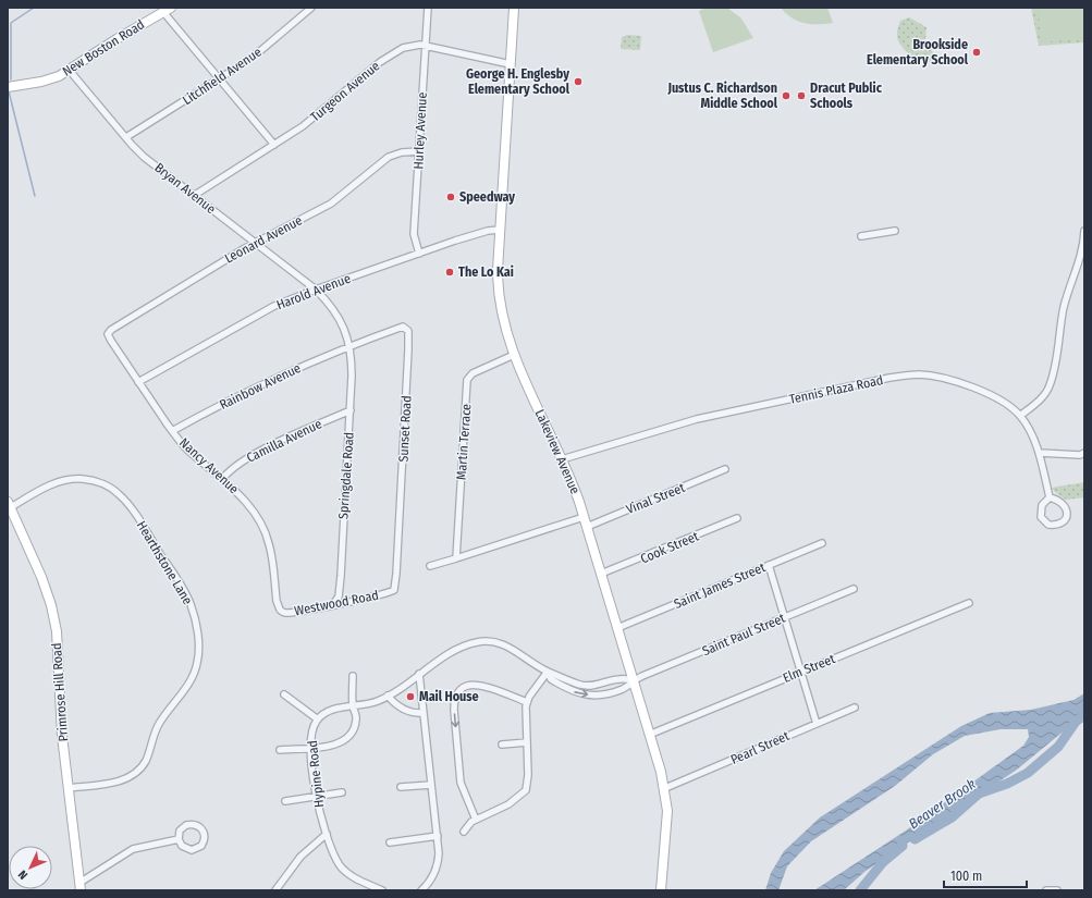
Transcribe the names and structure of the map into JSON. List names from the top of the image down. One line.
{"streets":{"main road":["New Boston Road","Lakeview Avenue","Primrose Hill Road"],"street":["Litchfield Avenue","Turgeon Avenue","Hurley Avenue","Bryan Avenue","Leonard Avenue","Harold Avenue","Rainbow Avenue","Tennis Plaza Road","Sunset Road","Camilla Avenue","Martin Terrace","Nancy Avenue","Springdale Road","Vinal Street","Cook Street","Hearthstone Lane","Saint James Street","Westwood Road","Saint Paul Street","Elm Street","Pearl Street","Hypine Road"]},"crossings":[["New Boston Road","Bryan Avenue"],["Litchfield Avenue","Bryan Avenue"],["Turgeon Avenue","Hurley Avenue"],["Turgeon Avenue","Bryan Avenue"],["Turgeon Avenue","Lakeview Avenue"],["Hurley Avenue","Leonard Avenue"],["Hurley Avenue","Harold Avenue"],["Bryan Avenue","Leonard Avenue"],["Bryan Avenue","Harold Avenue"],["Bryan Avenue","Rainbow Avenue"],["Bryan Avenue","Sunset Road"],["Bryan Avenue","Springdale Road"],["Leonard Avenue","Nancy Avenue"],["Harold Avenue","Lakeview Avenue"],["Harold Avenue","Nancy Avenue"],["Rainbow Avenue","Sunset Road"],["Rainbow Avenue","Nancy Avenue"],["Rainbow Avenue","Springdale Road"],["Tennis Plaza Road","Lakeview Avenue"],["Sunset Road","Springdale Road"],["Sunset Road","Westwood Road"],["Camilla Avenue","Nancy Avenue"],["Camilla Avenue","Springdale Road"],["Martin Terrace","Lakeview Avenue"],["Lakeview Avenue","Vinal Street"],["Lakeview Avenue","Cook Street"],["Lakeview Avenue","Saint James Street"],["Lakeview Avenue","Saint Paul Street"],["Lakeview Avenue","Elm Street"],["Lakeview Avenue","Pearl Street"],["Nancy Avenue","Westwood Road"],["Springdale Road","Westwood Road"],["Hearthstone Lane","Primrose Hill Road"]],"water":["Beaver Brook"],"places":["Brookside Elementary School","George H. Englesby Elementary School","Justus C. Richardson Middle School","Dracut Public Schools","Speedway","The Lo Kai","Mail House"],"scale_bar":"100 m","north":"bottom left"}
